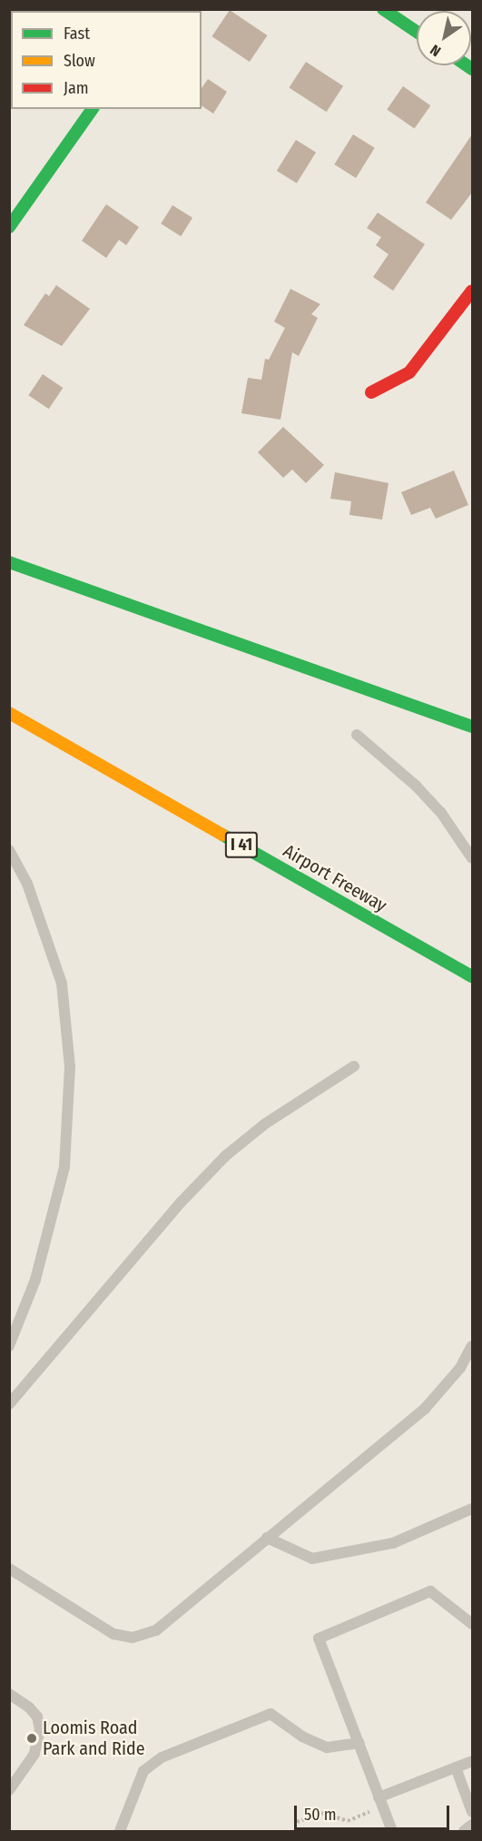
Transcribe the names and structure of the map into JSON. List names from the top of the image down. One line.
{"streets":{"main road":["I 41","Airport Freeway"]},"places":["Loomis Road Park and Ride"],"legend":["Fast","Slow","Jam"],"scale_bar":"50 m","north":"bottom left"}
